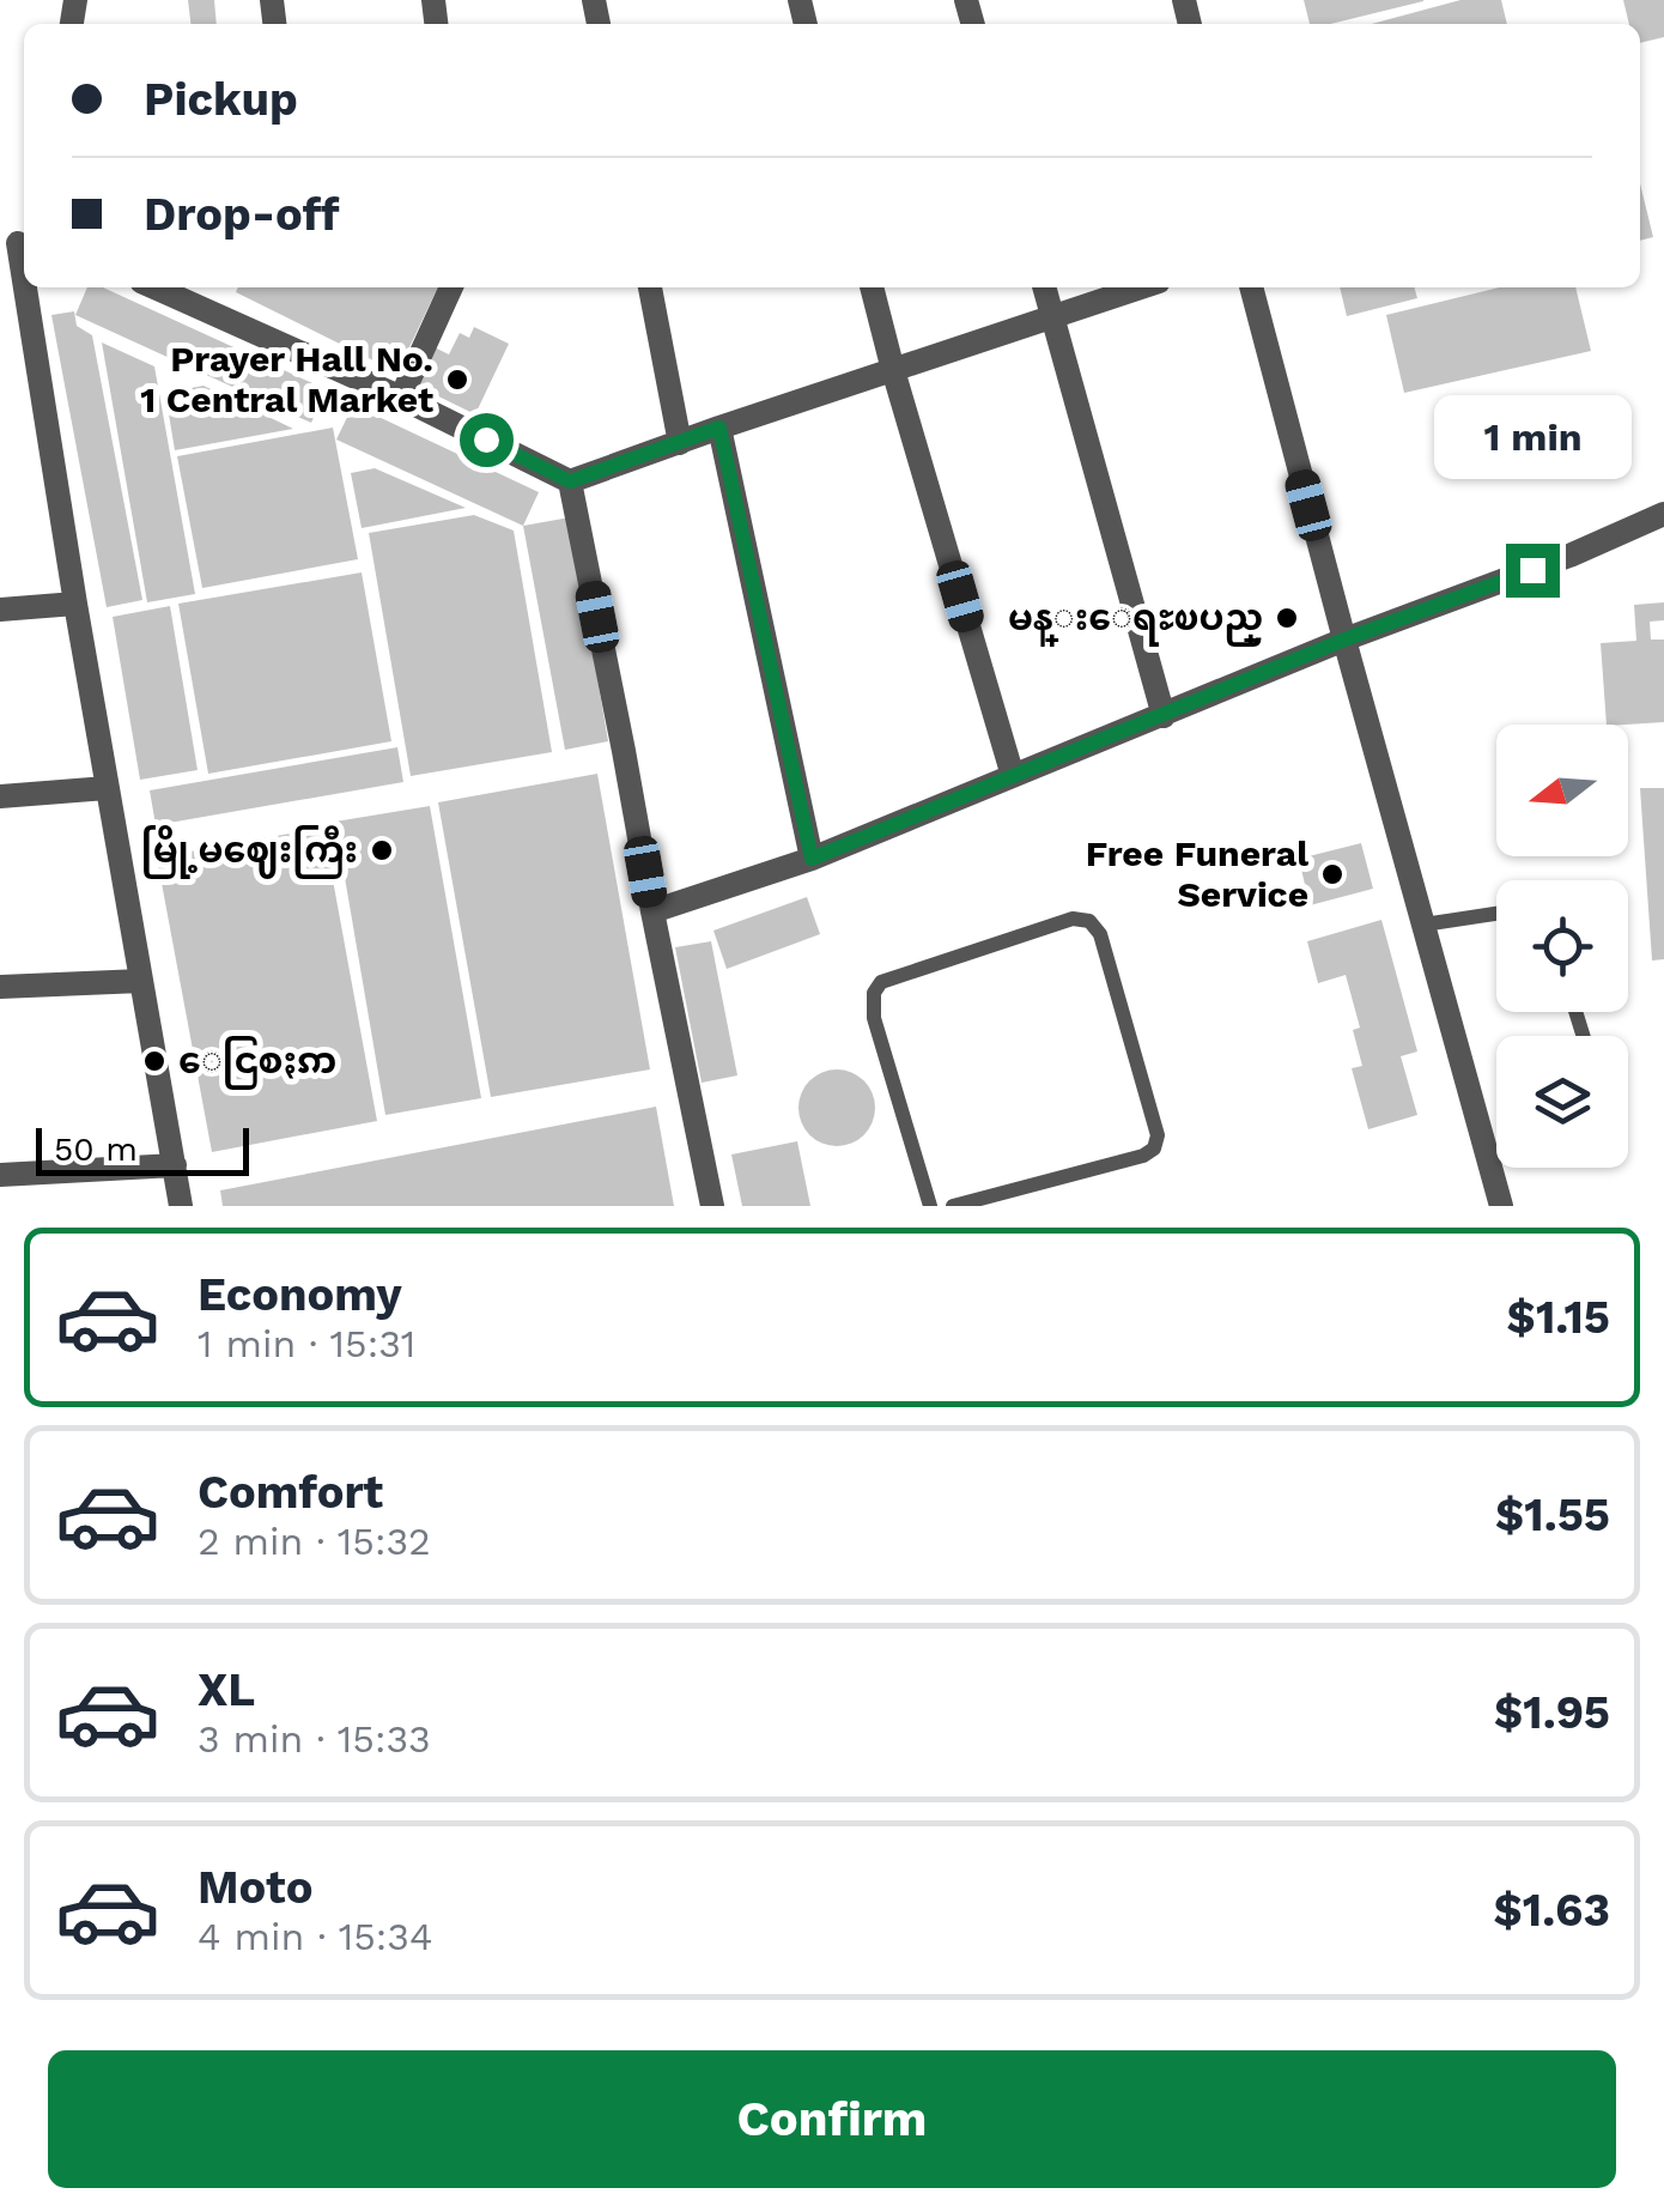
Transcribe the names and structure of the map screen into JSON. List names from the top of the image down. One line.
{"places":["Prayer Hall No. 1 Central Market","မန္းေရႊၿပည္","မြို့မဈေးကြီး","Free Funeral Service","ေငြစႏၵာ"],"scale_bar":"50 m","north":"left","page":{"banner":["Pickup","Drop-off"],"bubble":"1 min","scale":"50 m","list":[{"name":"Economy","note":"1 min · 15:31","value":"$1.15"},{"name":"Comfort","note":"2 min · 15:32","value":"$1.55"},{"name":"XL","note":"3 min · 15:33","value":"$1.95"},{"name":"Moto","note":"4 min · 15:34","value":"$1.63"}],"buttons":"Confirm"}}
